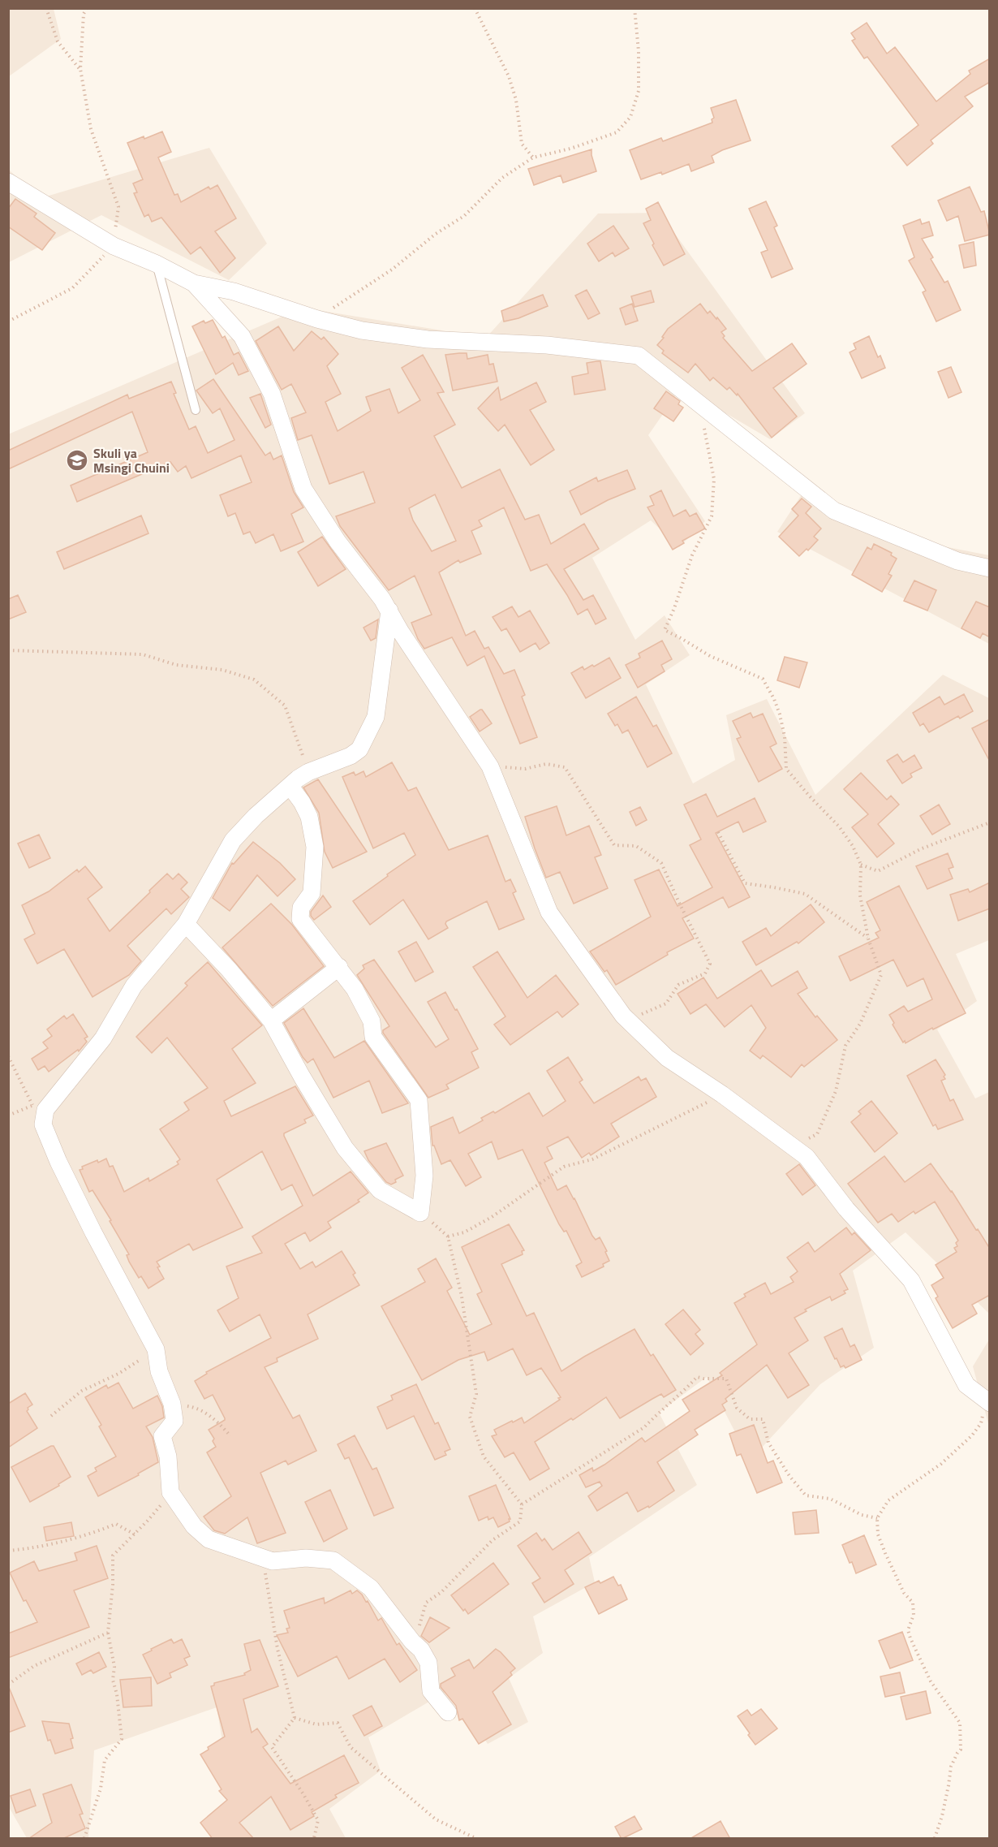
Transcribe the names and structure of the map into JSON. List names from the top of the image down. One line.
{"places":{"school or university":["Skuli ya Msingi Chuini"]}}
